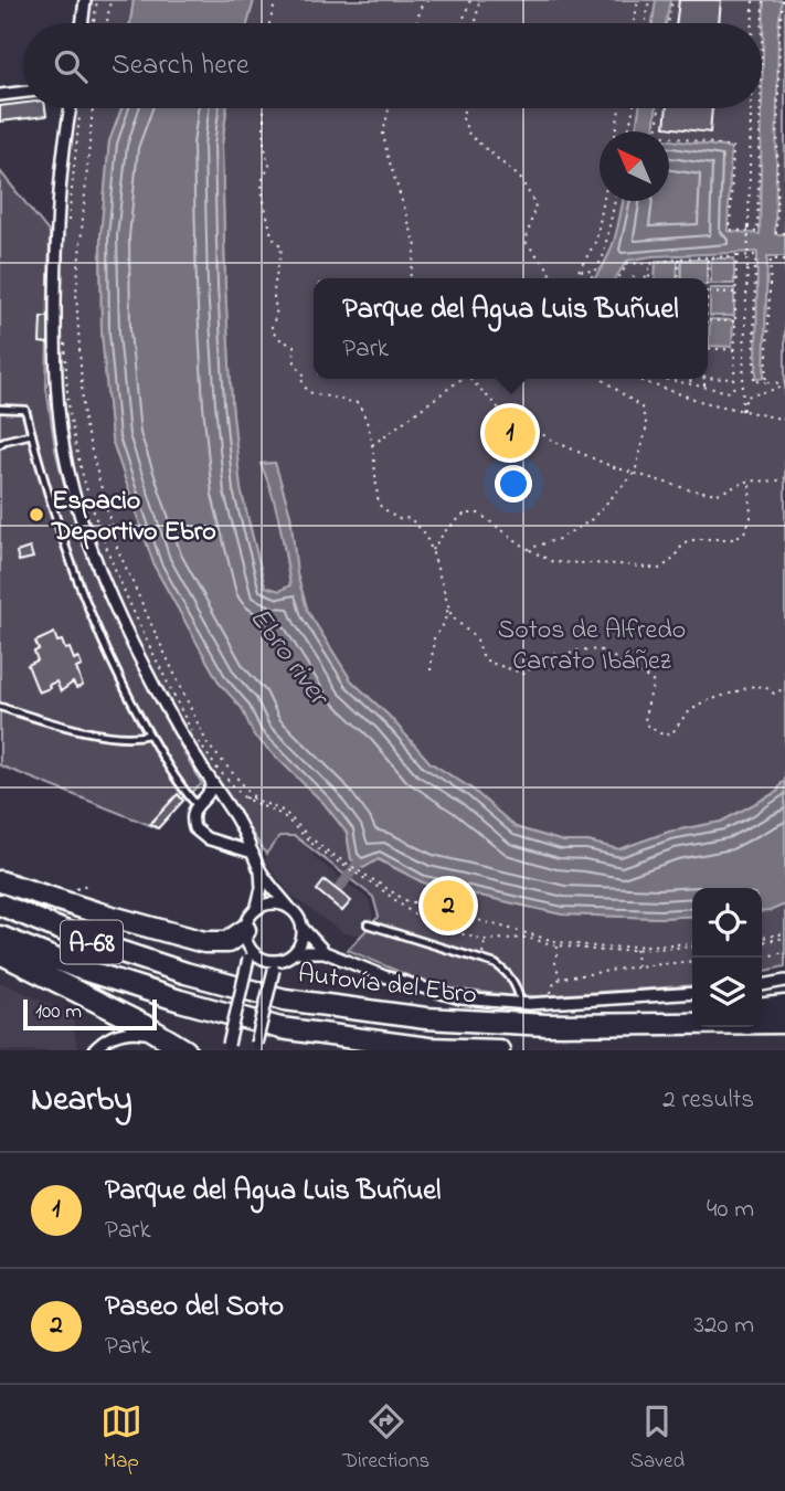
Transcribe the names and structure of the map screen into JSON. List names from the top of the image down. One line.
{"streets":{"highway":["A-68","Autovía del Ebro"]},"water":["Ebro river"],"parks":["Sotos de Alfredo Carrato Ibáñez"],"places":["Espacio Deportivo Ebro"],"scale_bar":"100 m","north":"top left","page":{"search":"Search here","popup":["Parque del Agua Luis Buñuel","Park"],"pins":["1","2"],"scale":"100 m","heading":["Nearby","2 results"],"list":[{"mark":"1","name":"Parque del Agua Luis Buñuel","note":"Park","value":"40 m"},{"mark":"2","name":"Paseo del Soto","note":"Park","value":"320 m"}],"nav":["Map","Directions","Saved"]}}
